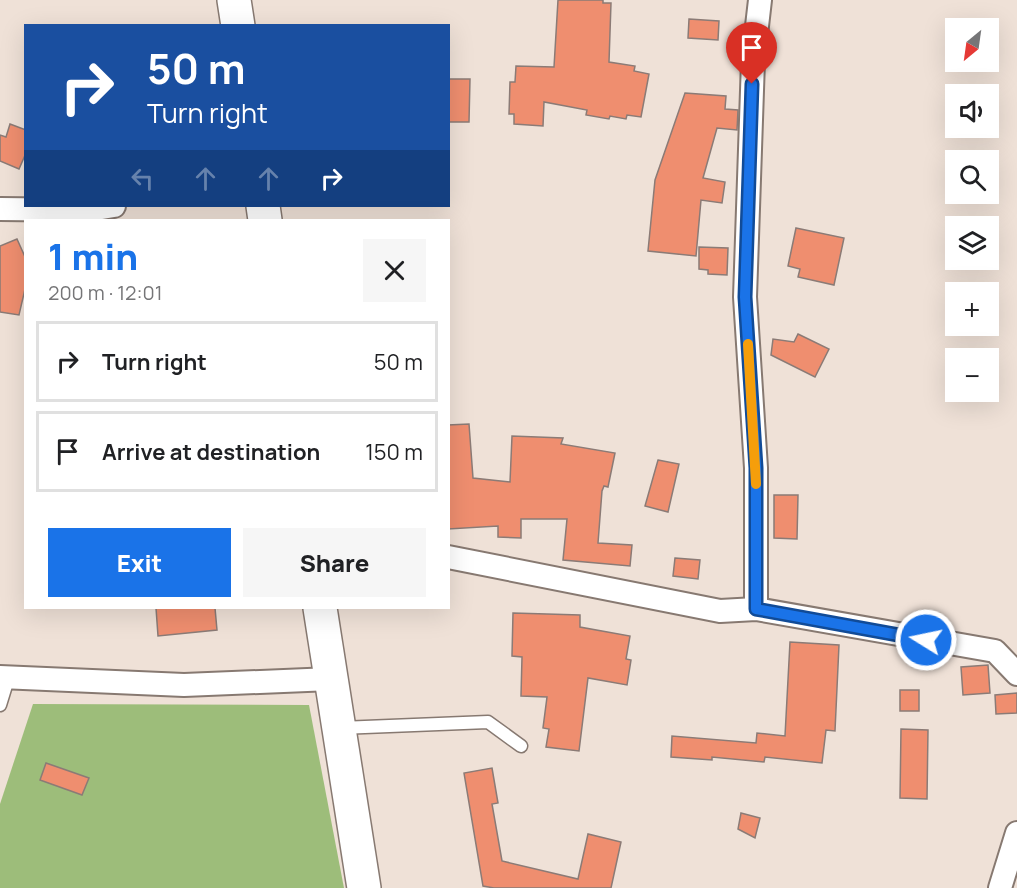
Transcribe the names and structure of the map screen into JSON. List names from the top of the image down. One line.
{"north":"bottom left","page":{"map_buttons":["+","−"],"turn":["50 m","Turn right"],"heading":["1 min","200 m · 12:01"],"list":[{"name":"Turn right","value":"50 m"},{"name":"Arrive at destination","value":"150 m"}],"buttons":["Exit","Share"]}}
